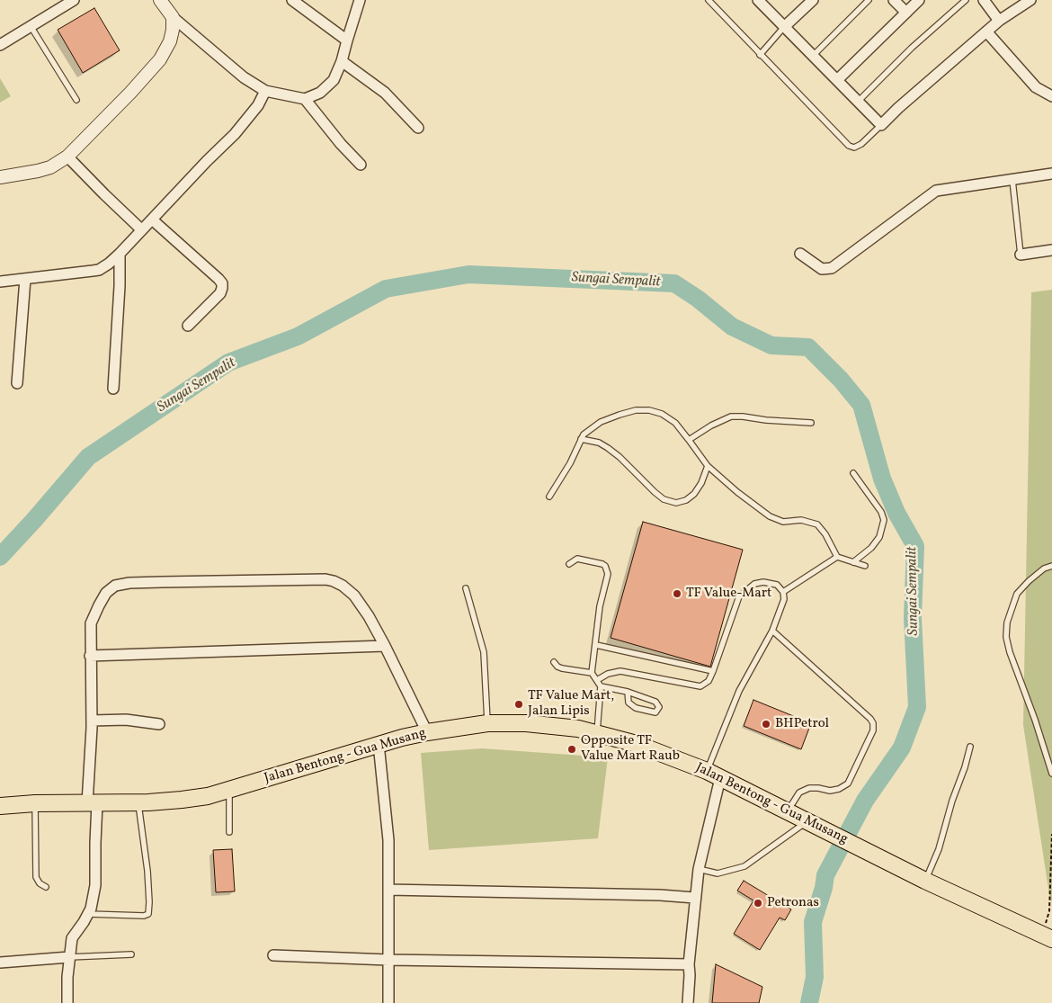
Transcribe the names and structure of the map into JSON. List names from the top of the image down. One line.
{"streets":{"main road":["Jalan Bentong - Gua Musang"]},"water":["Sungai Sempalit"],"places":["TF Value-Mart","TF Value Mart, Jalan Lipis","BHPetrol","Opposite TF Value Mart Raub","Petronas"]}
